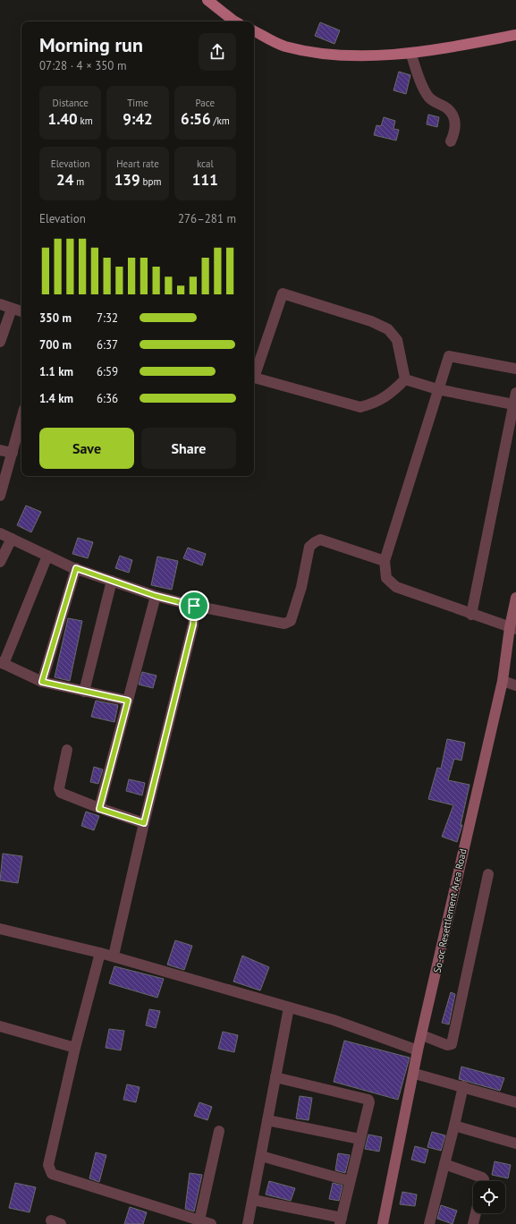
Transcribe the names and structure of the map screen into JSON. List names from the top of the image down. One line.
{"streets":{"street":["So-oc Resettlement Area Road"]},"page":{"heading":["Morning run","07:28 · 4 × 350 m"],"stats":[["Distance","1.40 km"],["Time","9:42"],["Pace","6:56 /km"],["Elevation","24 m"],["Heart rate","139 bpm"],["kcal","111"]],"chart":["Elevation","276–281 m"],"list":[{"name":"350 m","note":"7:32"},{"name":"700 m","note":"6:37"},{"name":"1.1 km","note":"6:59"},{"name":"1.4 km","note":"6:36"}],"buttons":["Save","Share"]}}
